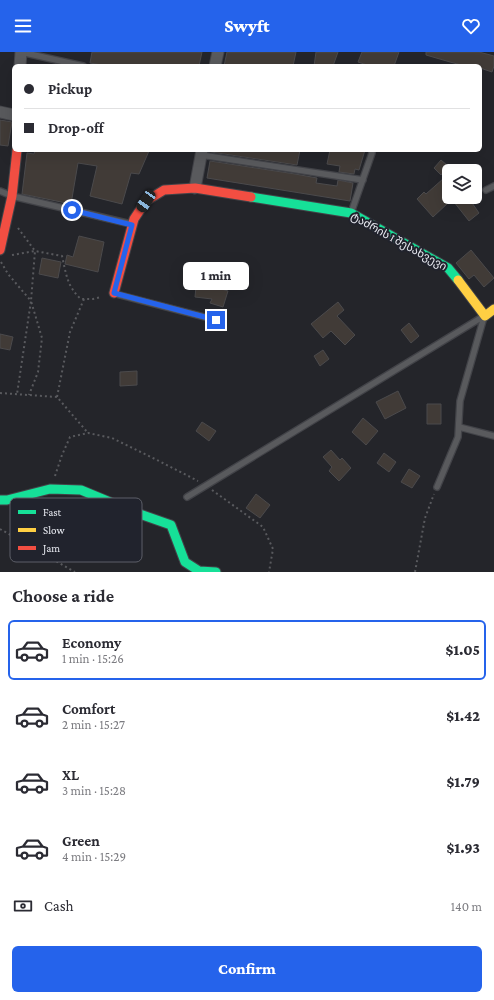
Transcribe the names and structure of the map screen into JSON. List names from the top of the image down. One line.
{"streets":{"street":["ტაძრის I შესახვევი"]},"legend":["Fast","Slow","Jam"],"page":{"header":"Swyft","banner":["Pickup","Drop-off"],"bubble":"1 min","heading":"Choose a ride","list":[{"name":"Economy","note":"1 min · 15:26","value":"$1.05"},{"name":"Comfort","note":"2 min · 15:27","value":"$1.42"},{"name":"XL","note":"3 min · 15:28","value":"$1.79"},{"name":"Green","note":"4 min · 15:29","value":"$1.93"}],"pay":["Cash","140 m"],"buttons":"Confirm"}}
